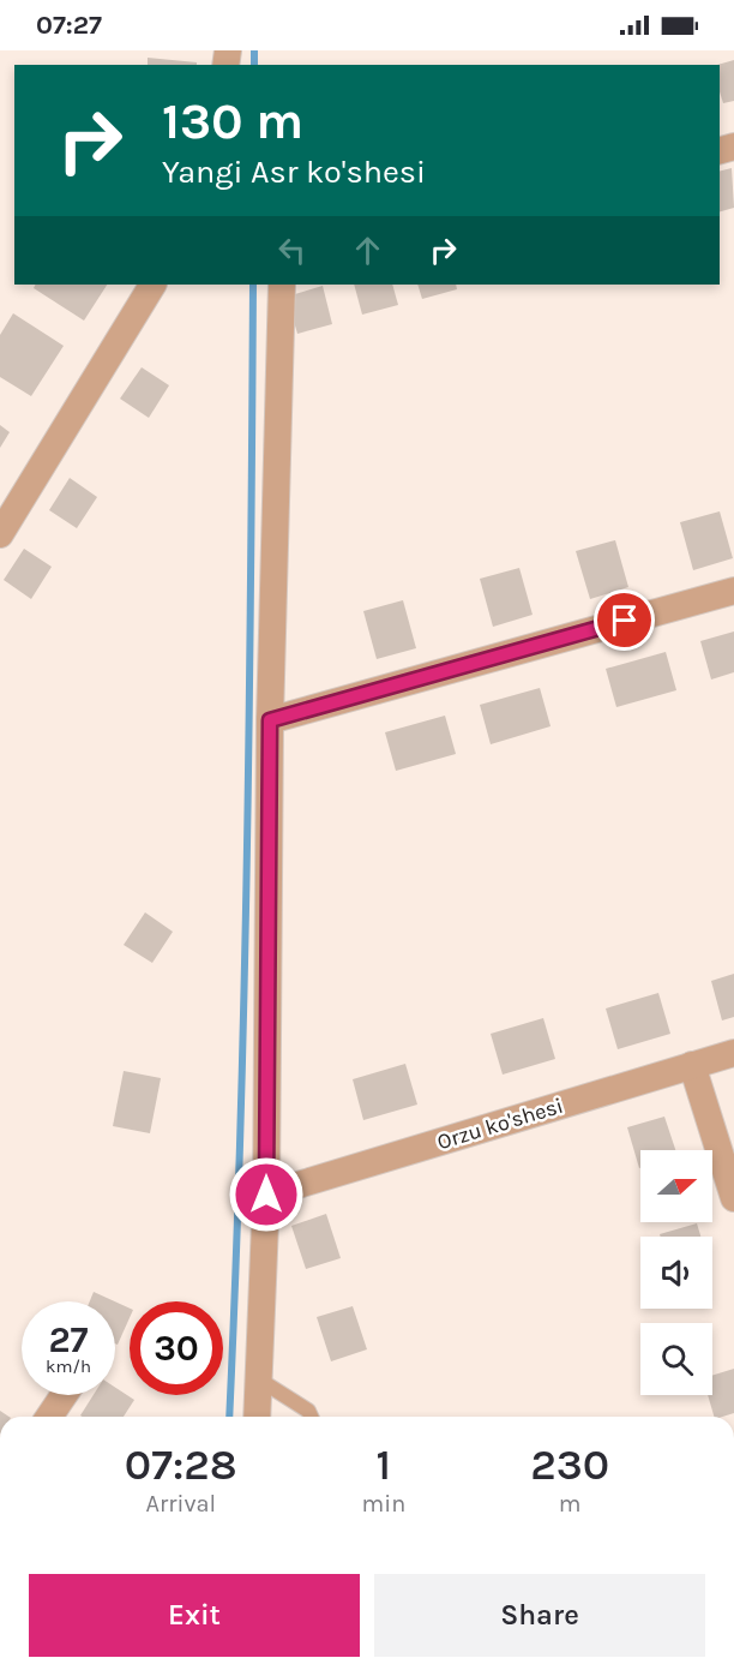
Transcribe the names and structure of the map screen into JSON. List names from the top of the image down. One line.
{"streets":{"street":["Orzu ko'shesi"]},"north":"right","page":{"status":"07:27","turn":["130 m","Yangi Asr ko'shesi"],"speed":"27 km/h","limit":"30","eta":["07:28","Arrival","1","min","230","m"],"buttons":["Exit","Share"]}}
